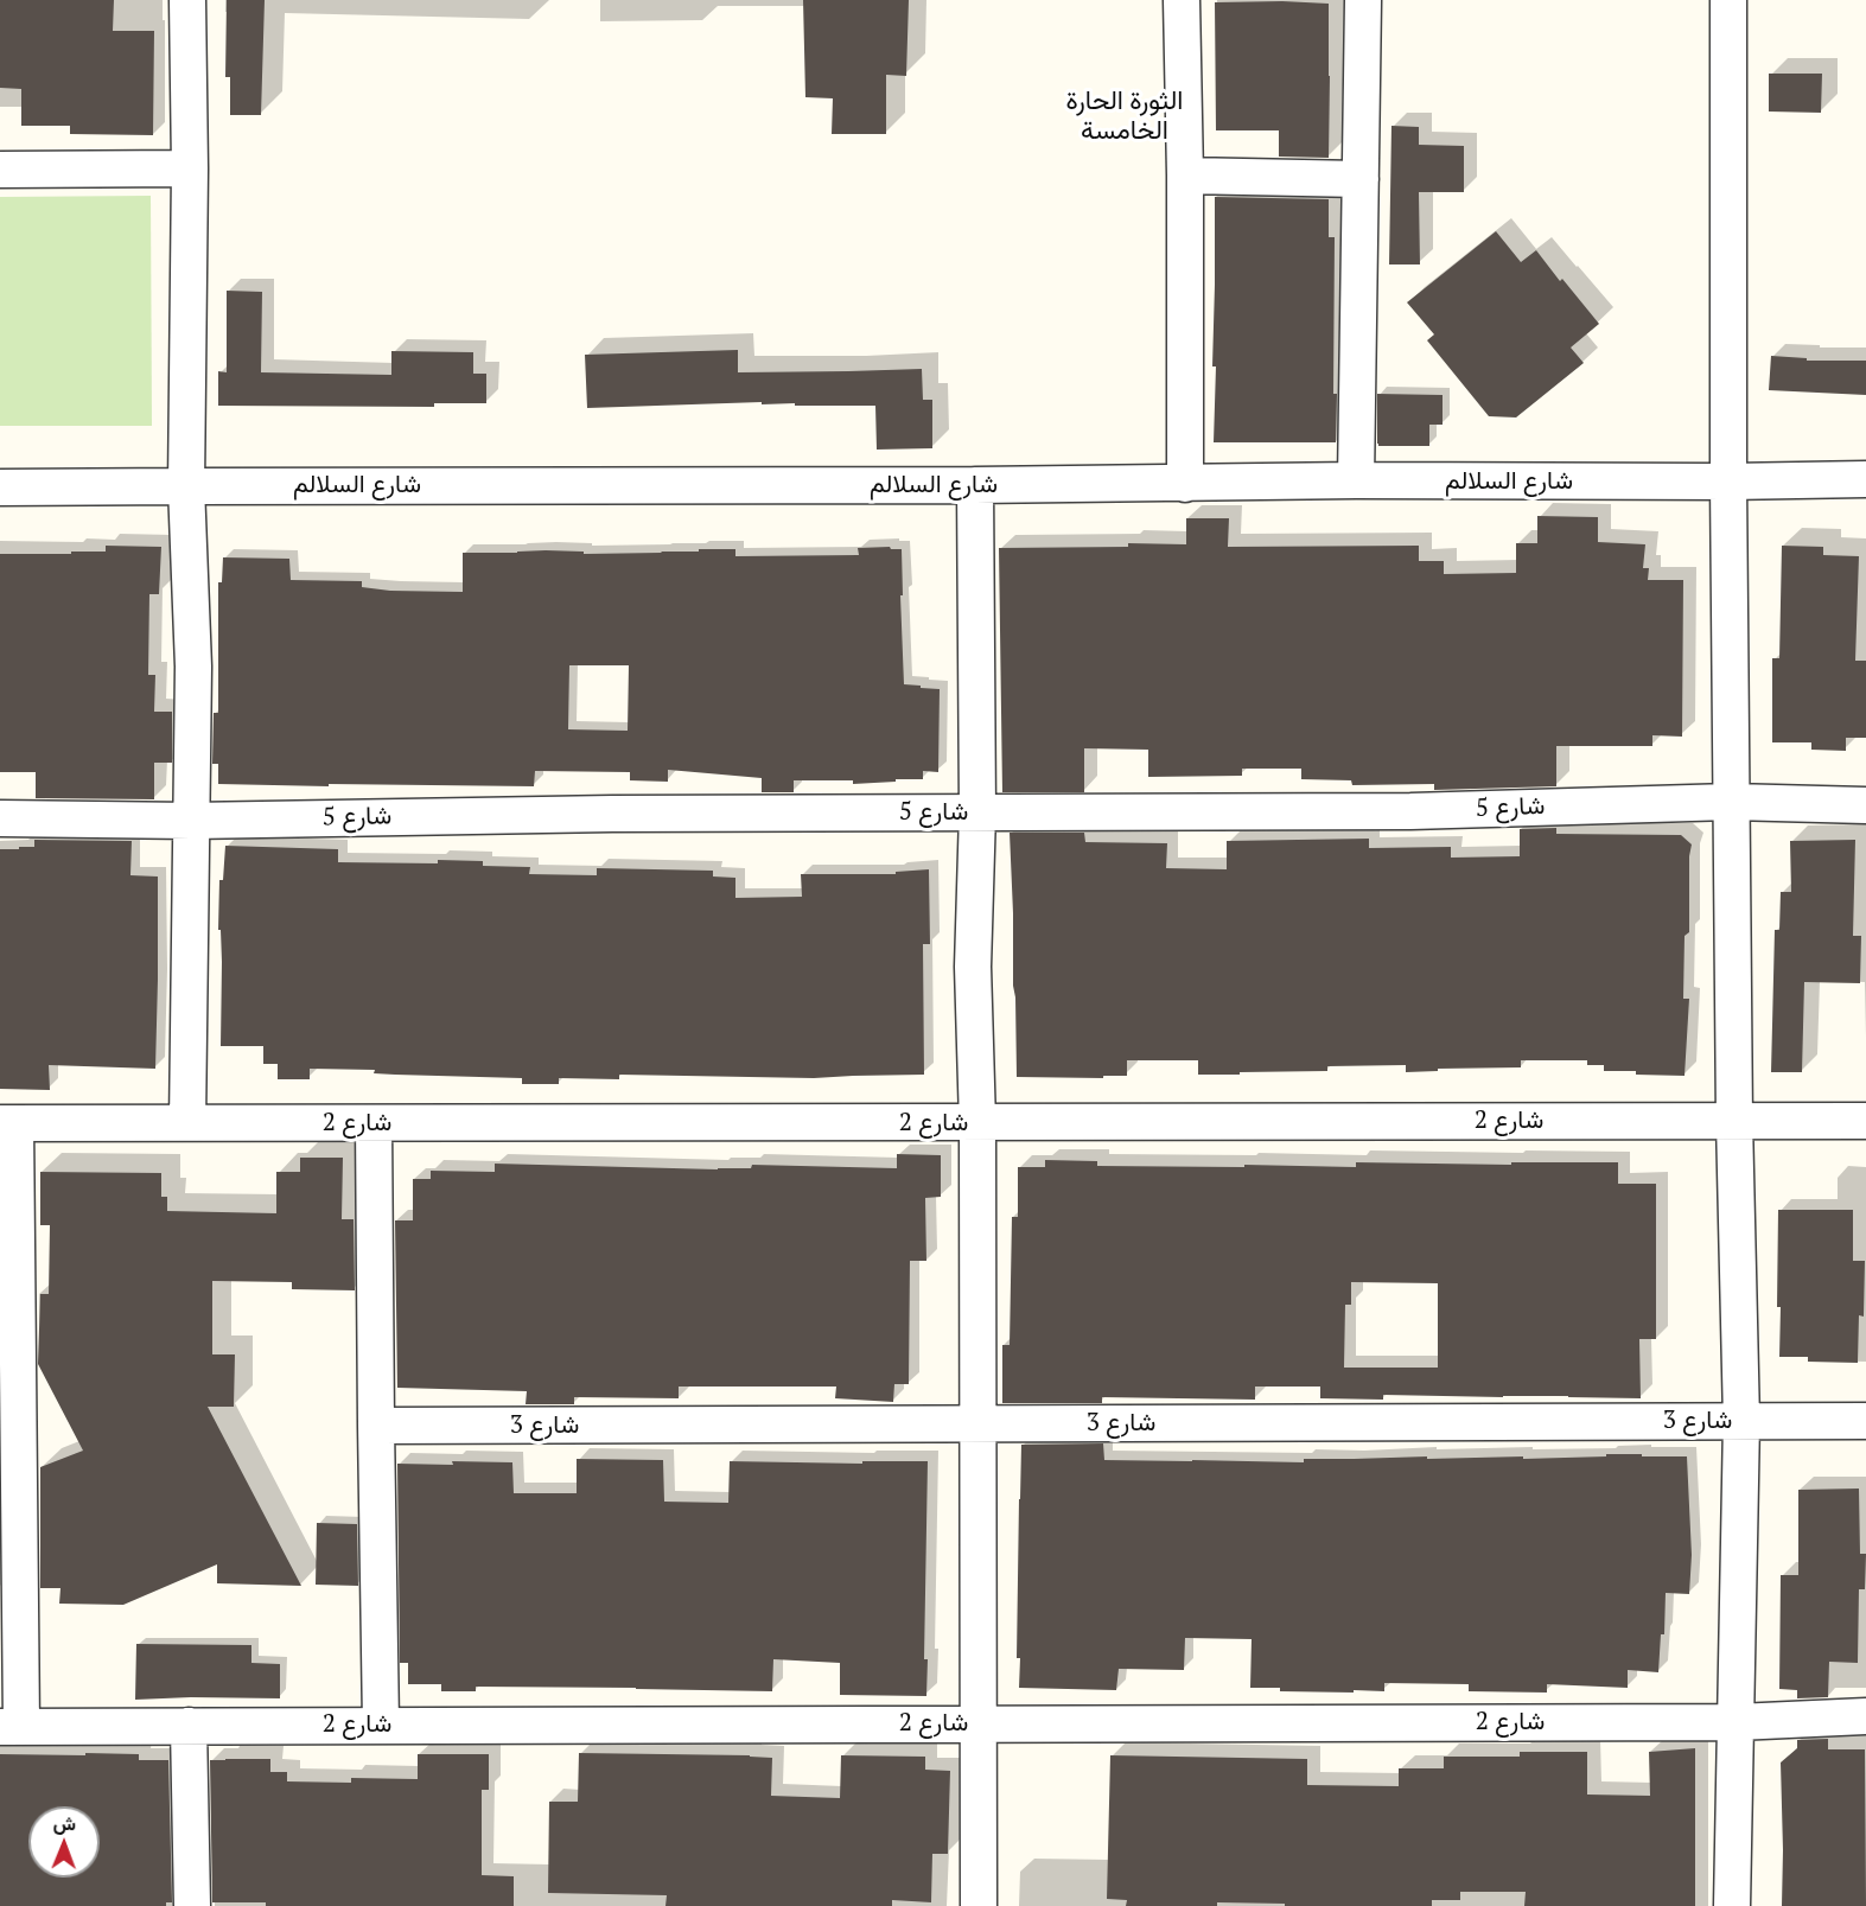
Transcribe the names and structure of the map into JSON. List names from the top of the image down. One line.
{"streets":{"street":["شارع السلالم","شارع 5","شارع 2","شارع 3"]},"districts":["الثورة الحارة الخامسة"],"north":"top"}
